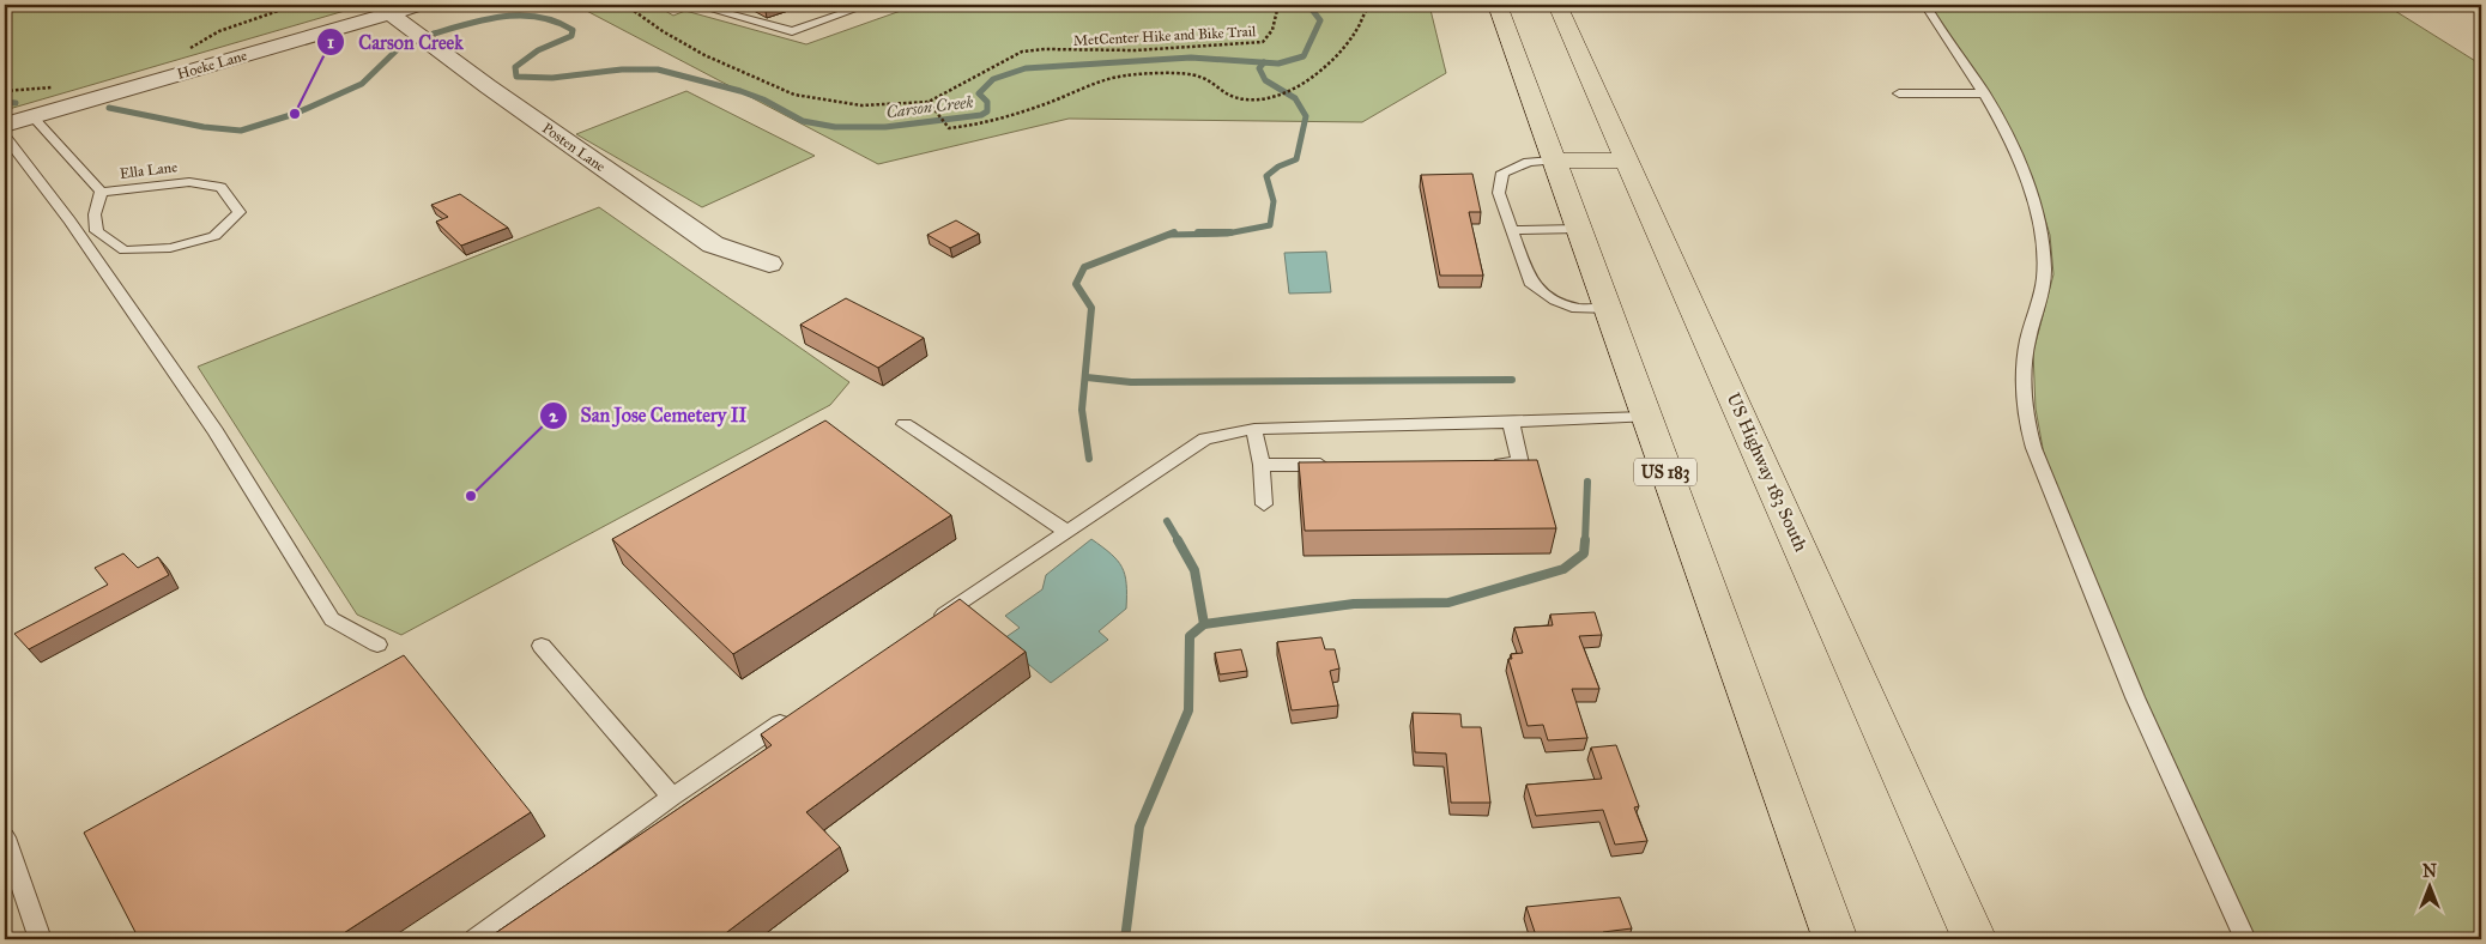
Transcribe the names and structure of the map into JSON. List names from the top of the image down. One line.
{"streets":{"highway":["US 183","US Highway 183 South"],"street":["Hoeke Lane","Posten Lane"],"lane":["Ella Lane"],"path":["MetCenter Hike and Bike Trail"]},"crossings":[["Hoeke Lane","Posten Lane"],["Hoeke Lane","Ella Lane"]],"water":["Carson Creek"],"places":["Carson Creek","San Jose Cemetery II"],"north":"top"}
